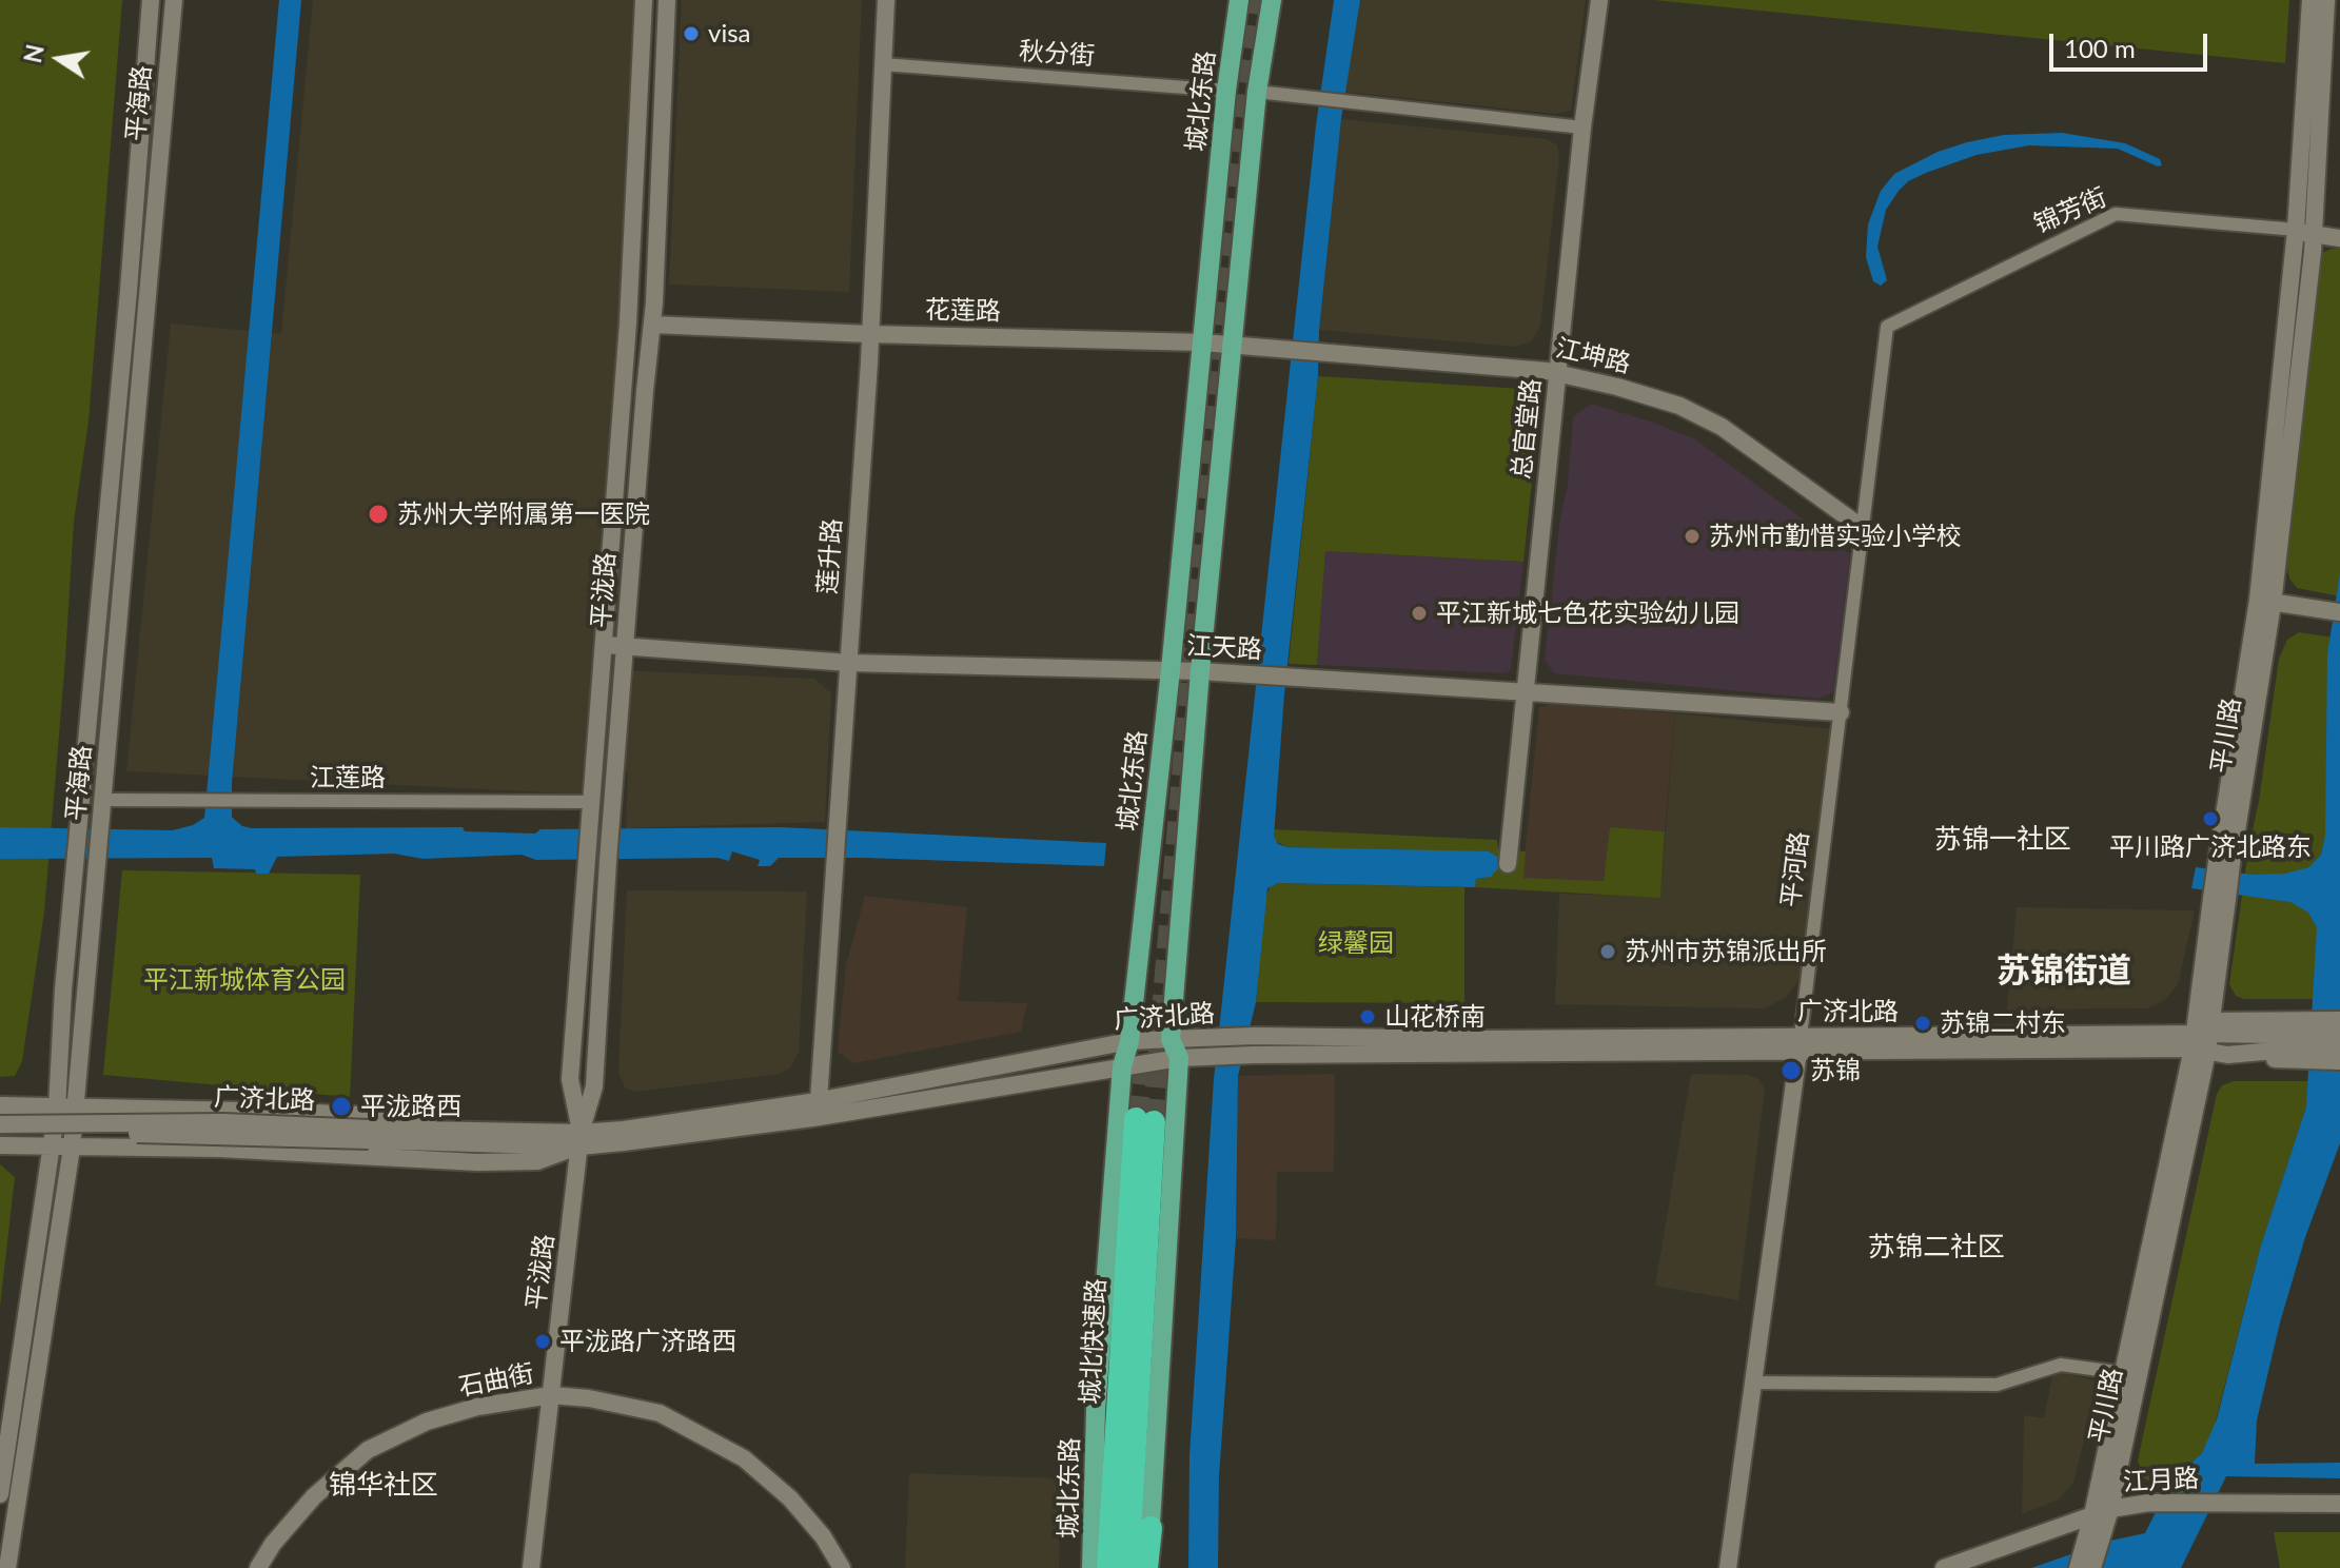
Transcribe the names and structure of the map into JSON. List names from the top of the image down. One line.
{"streets":{"highway":["城北快速路"],"main road":["城北东路"],"street":["秋分街","平海路","锦芳街","花莲路","江坤路","总官堂路","莲升路","平泷路","江天路","平川路","江莲路","平河路","广济北路","石曲街","江月路"]},"crossings":[["秋分街","城北东路"],["秋分街","莲升路"],["城北东路","花莲路"],["城北东路","江天路"],["城北东路","广济北路"],["平海路","江莲路"],["锦芳街","平川路"],["锦芳街","平河路"],["花莲路","江坤路"],["花莲路","莲升路"],["花莲路","平泷路"],["江坤路","总官堂路"],["江坤路","平河路"],["总官堂路","江天路"],["莲升路","江天路"],["莲升路","广济北路"],["平泷路","江天路"],["平泷路","江莲路"],["平泷路","广济北路"],["平泷路","石曲街"],["江天路","平河路"],["平川路","广济北路"],["平川路","江月路"],["平河路","广济北路"]],"districts":["苏锦一社区","苏锦街道","苏锦二社区","锦华社区"],"parks":["绿馨园","平江新城体育公园"],"places":["visa","苏州大学附属第一医院","苏州市勤惜实验小学校","平江新城七色花实验幼儿园","平川路广济北路东","苏州市苏锦派出所","山花桥南","苏锦二村东","苏锦","平泷路西","平泷路广济路西"],"scale_bar":"100 m","north":"left"}
